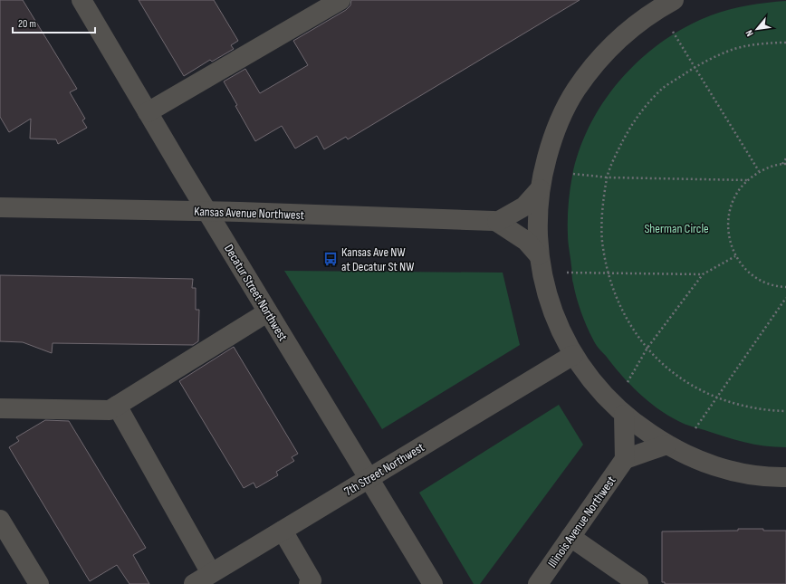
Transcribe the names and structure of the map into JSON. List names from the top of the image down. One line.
{"streets":{"street":["Kansas Avenue Northwest","Decatur Street Northwest","7th Street Northwest","Illinois Avenue Northwest"]},"crossings":[["Kansas Avenue Northwest","Decatur Street Northwest"],["Decatur Street Northwest","7th Street Northwest"]],"parks":["Sherman Circle"],"places":{"bus stop":["Kansas Ave NW at Decatur St NW"]},"scale_bar":"20 m","north":"bottom left"}
